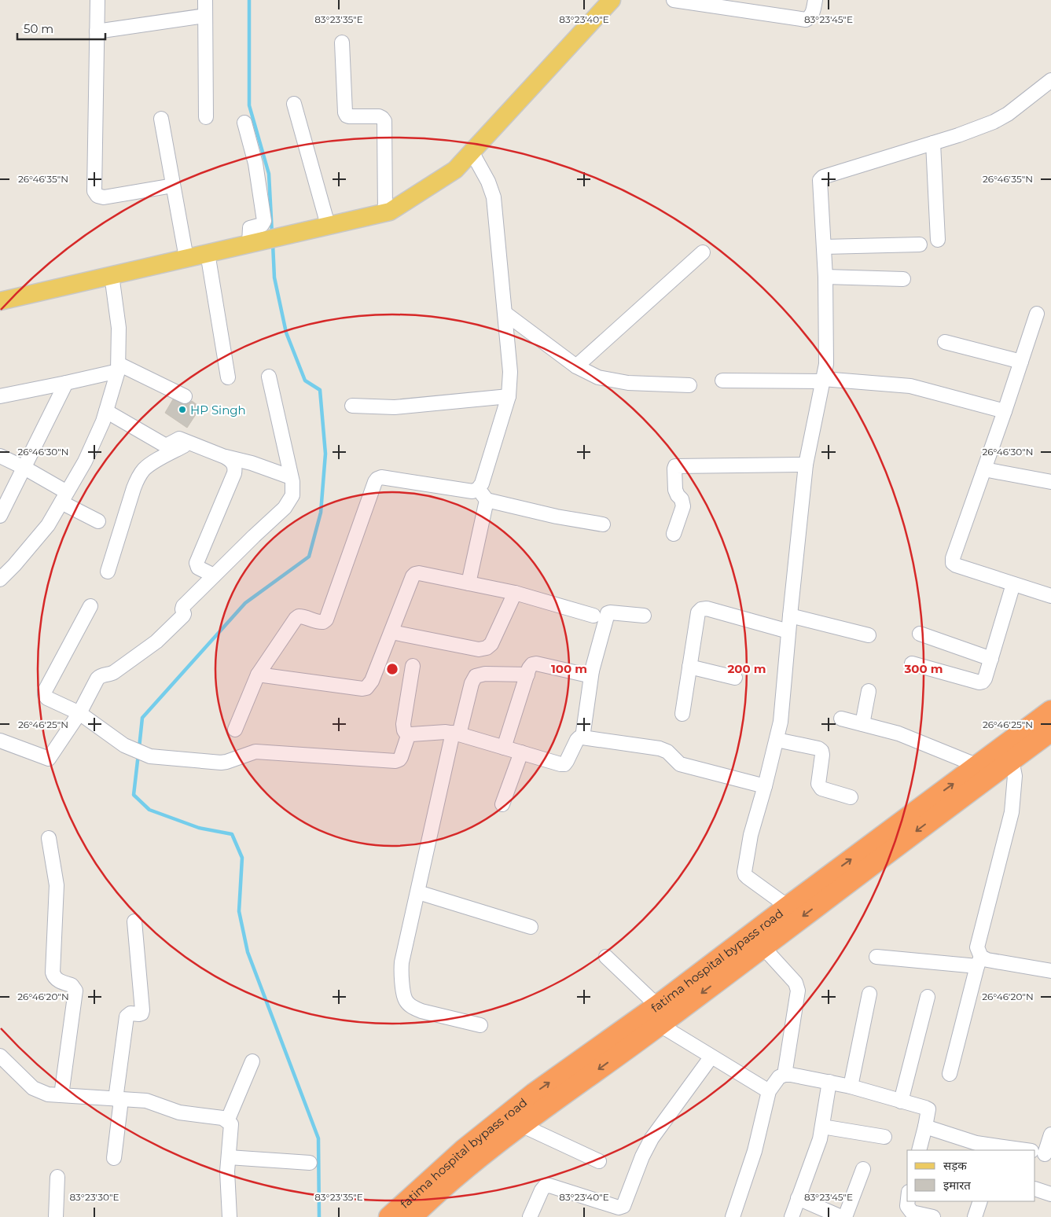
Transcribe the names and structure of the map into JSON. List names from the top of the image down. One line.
{"streets":{"highway":["fatima hospital bypass road"]},"places":["HP Singh"],"legend":["सड़क","इमारत"],"scale_bar":"50 m","coordinates":["83°23'35\"E","83°23'40\"E","83°23'45\"E","26°46'35\"N","26°46'30\"N","26°46'25\"N","26°46'20\"N","83°23'30\"E"],"rings":["100 m","200 m","300 m"]}
